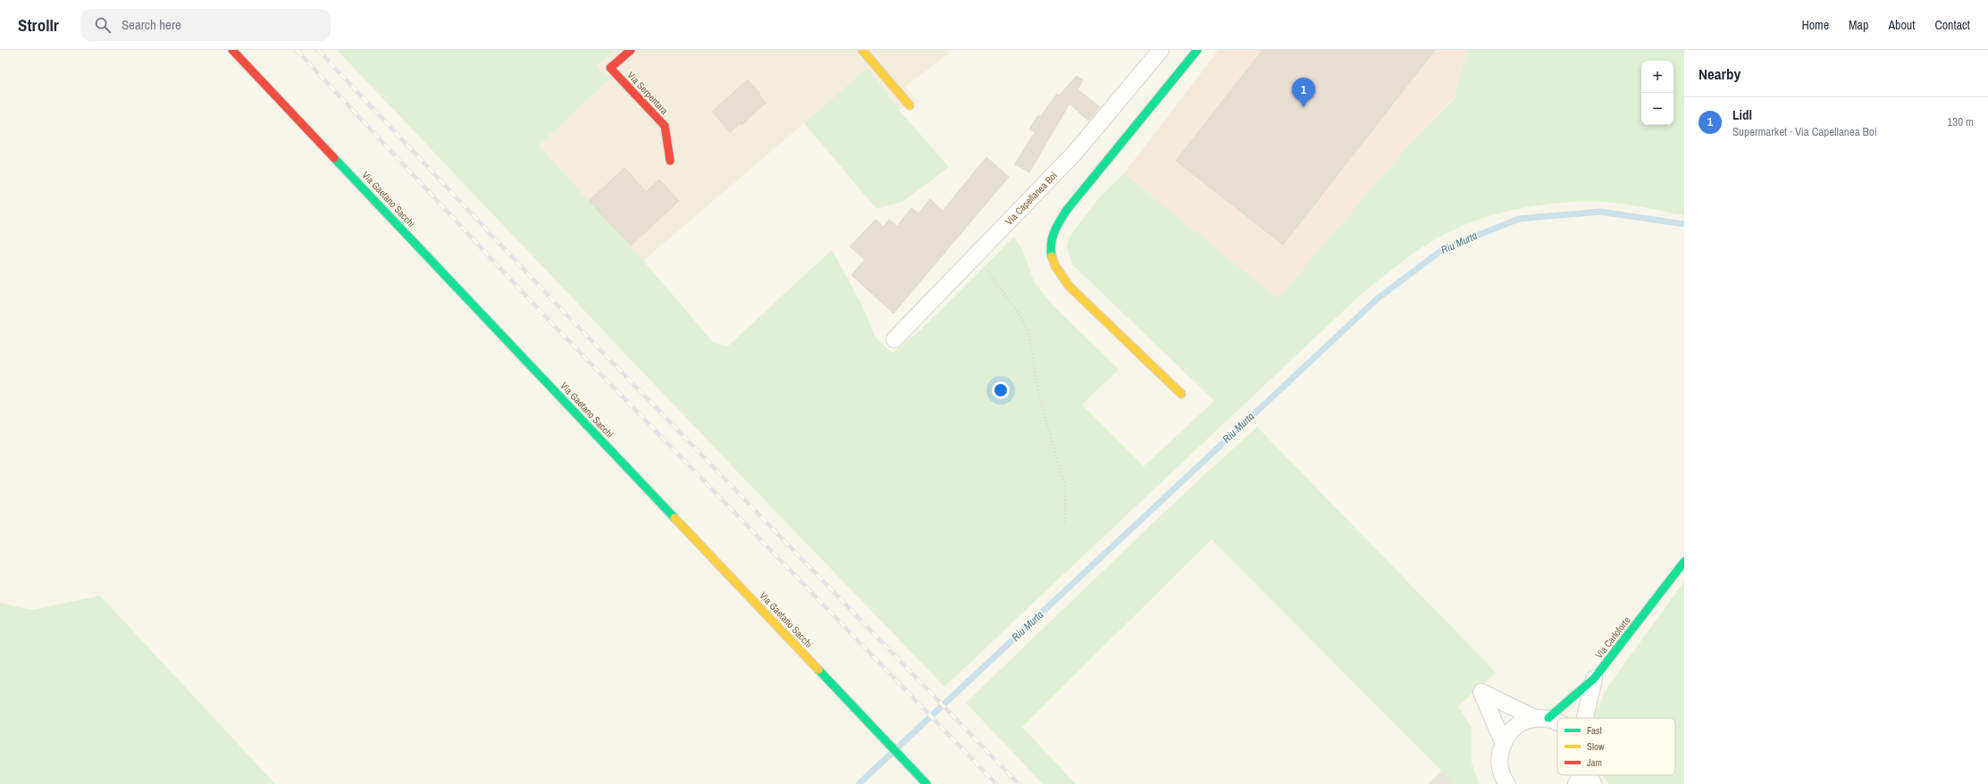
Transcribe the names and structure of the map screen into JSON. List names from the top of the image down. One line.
{"streets":{"street":["Via Serpentara","Via Capellanea Boi","Via Gaetano Sacchi","Via Carloforte"]},"water":["Riu Murta"],"legend":["Fast","Slow","Jam"],"page":{"header":"Strollr","search":"Search here","nav":["Home","Map","About","Contact"],"heading":"Nearby","map_buttons":["+","−"],"pins":"1","list":[{"mark":"1","name":"Lidl","note":"Supermarket · Via Capellanea Boi","value":"130 m"}]}}
